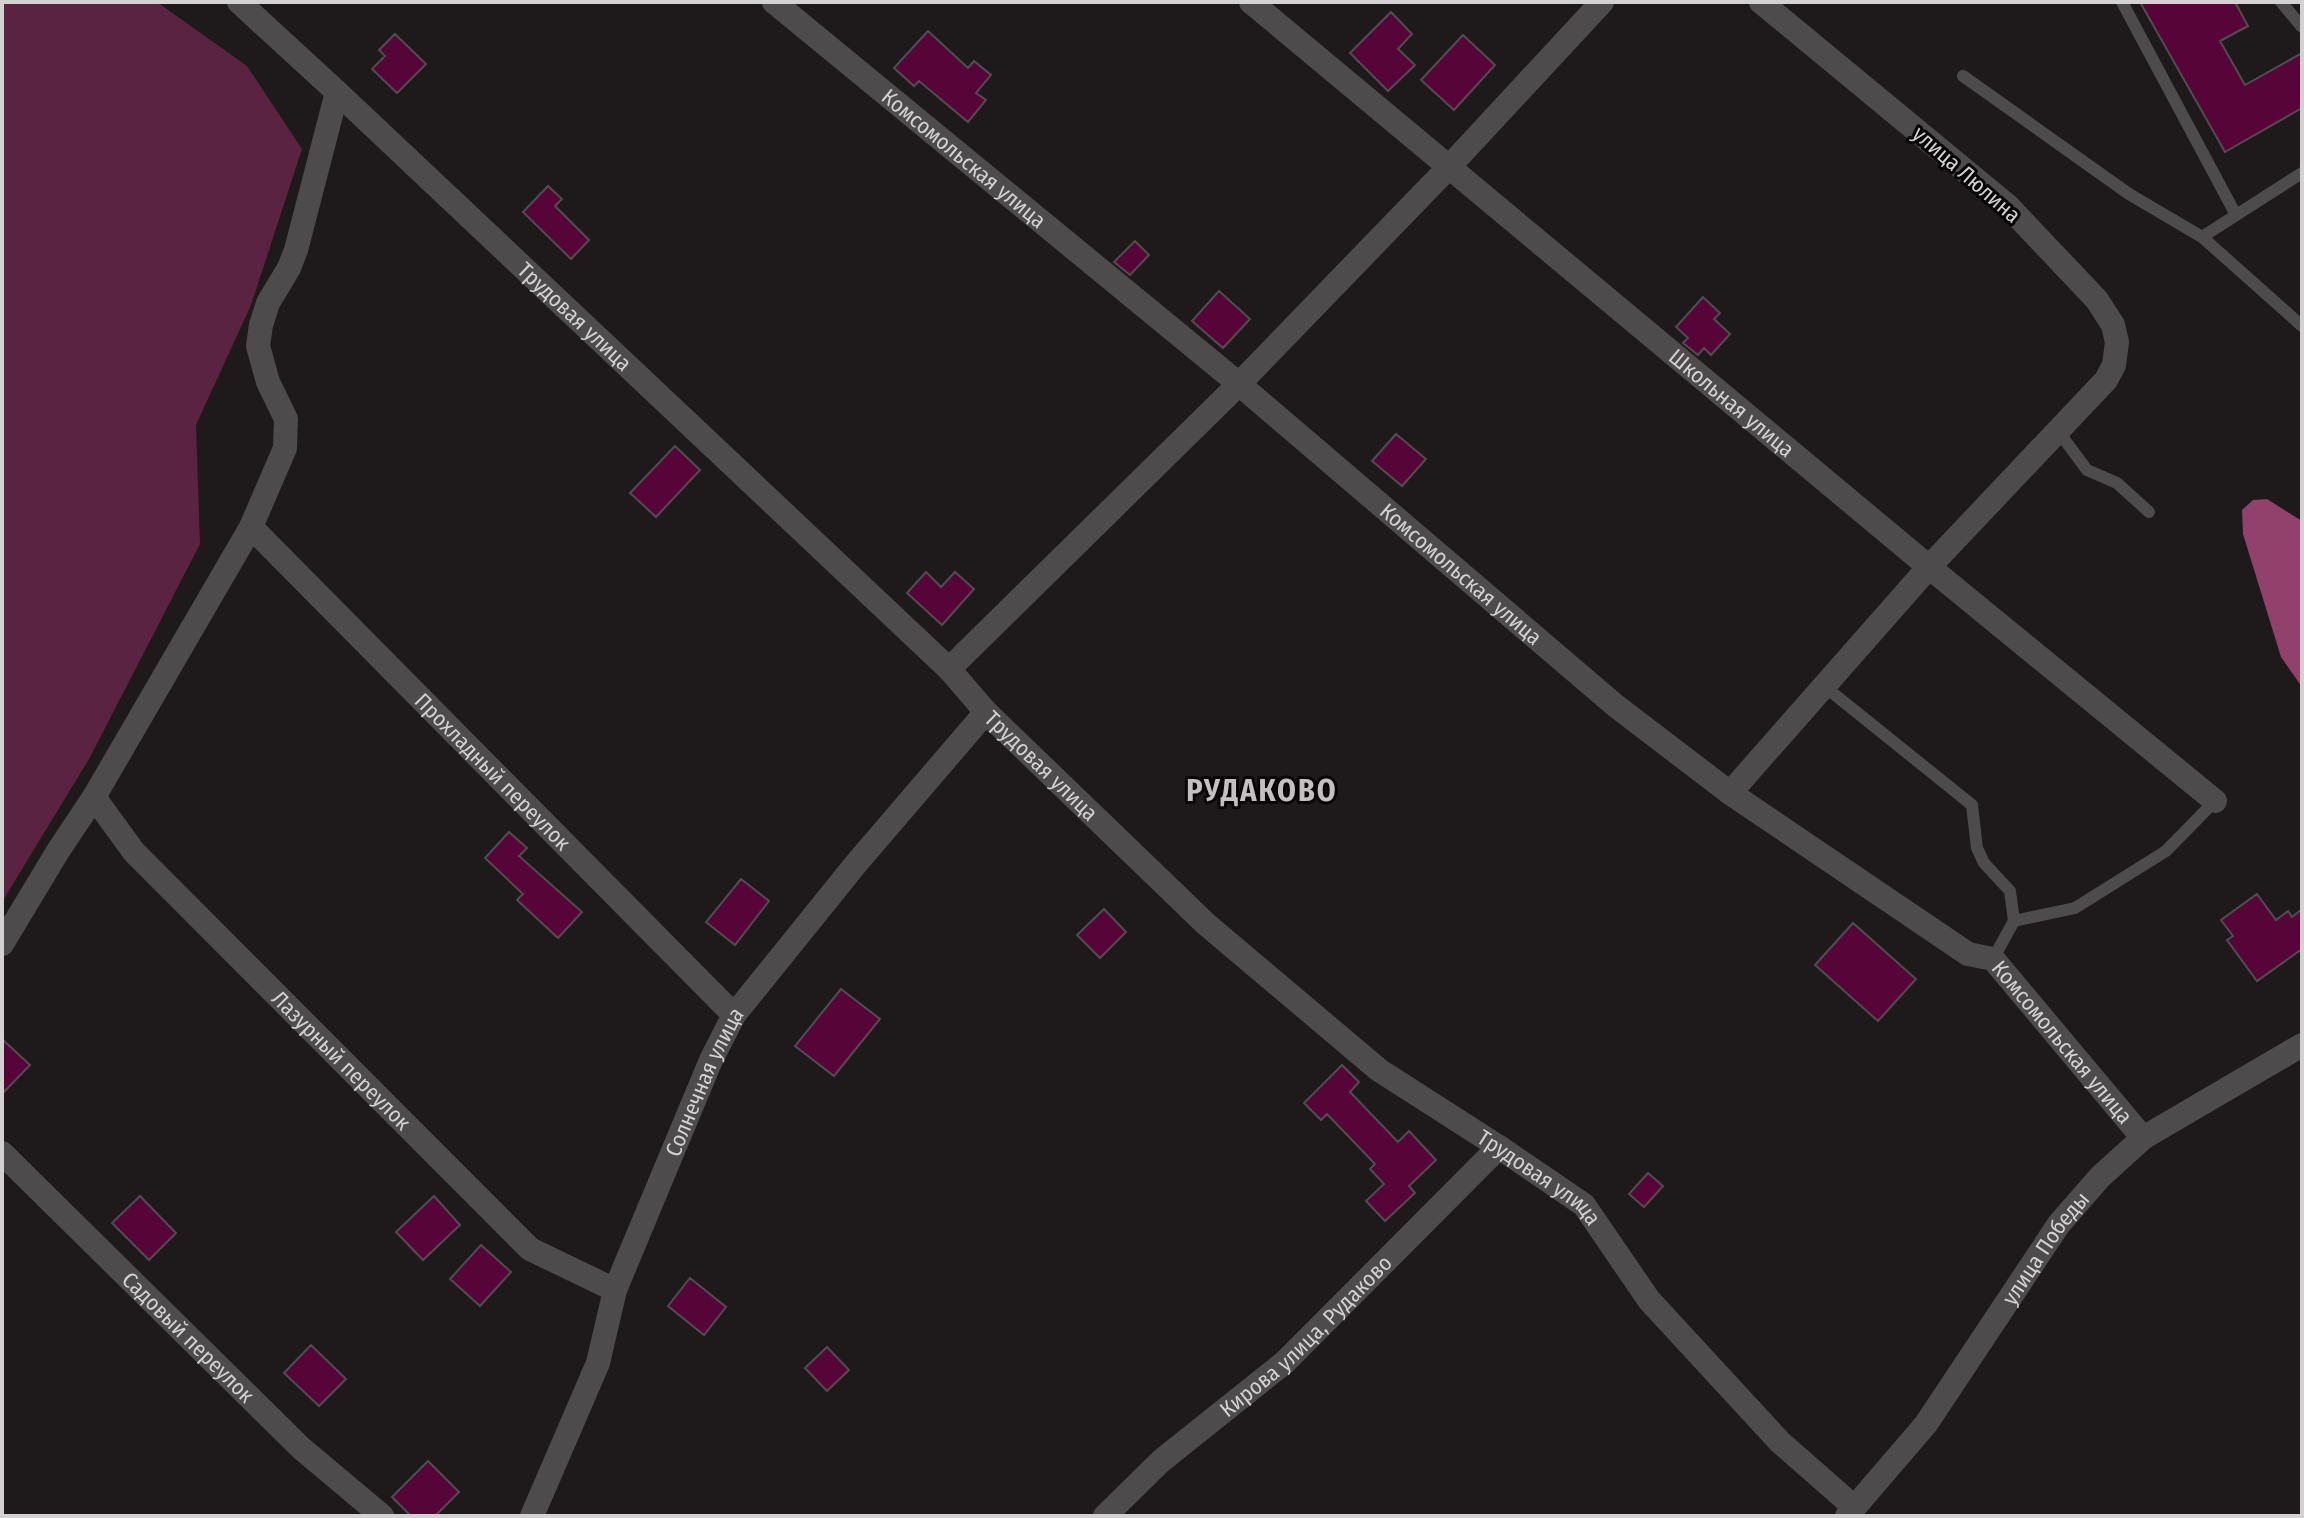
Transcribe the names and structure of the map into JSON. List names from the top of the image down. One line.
{"streets":{"street":["Комсомольская улица","улица Люлина","Трудовая улица","Школьная улица","Прохладный переулок","Лазурный переулок","Солнечная улица","улица Победы","Кирова улица, Рудаково","Садовый переулок"]},"crossings":[["Комсомольская улица","улица Победы"],["Трудовая улица","Солнечная улица"],["Трудовая улица","улица Победы"],["Трудовая улица","Кирова улица, Рудаково"],["Прохладный переулок","Солнечная улица"],["Лазурный переулок","Солнечная улица"]],"districts":["РУДАКОВО"]}
